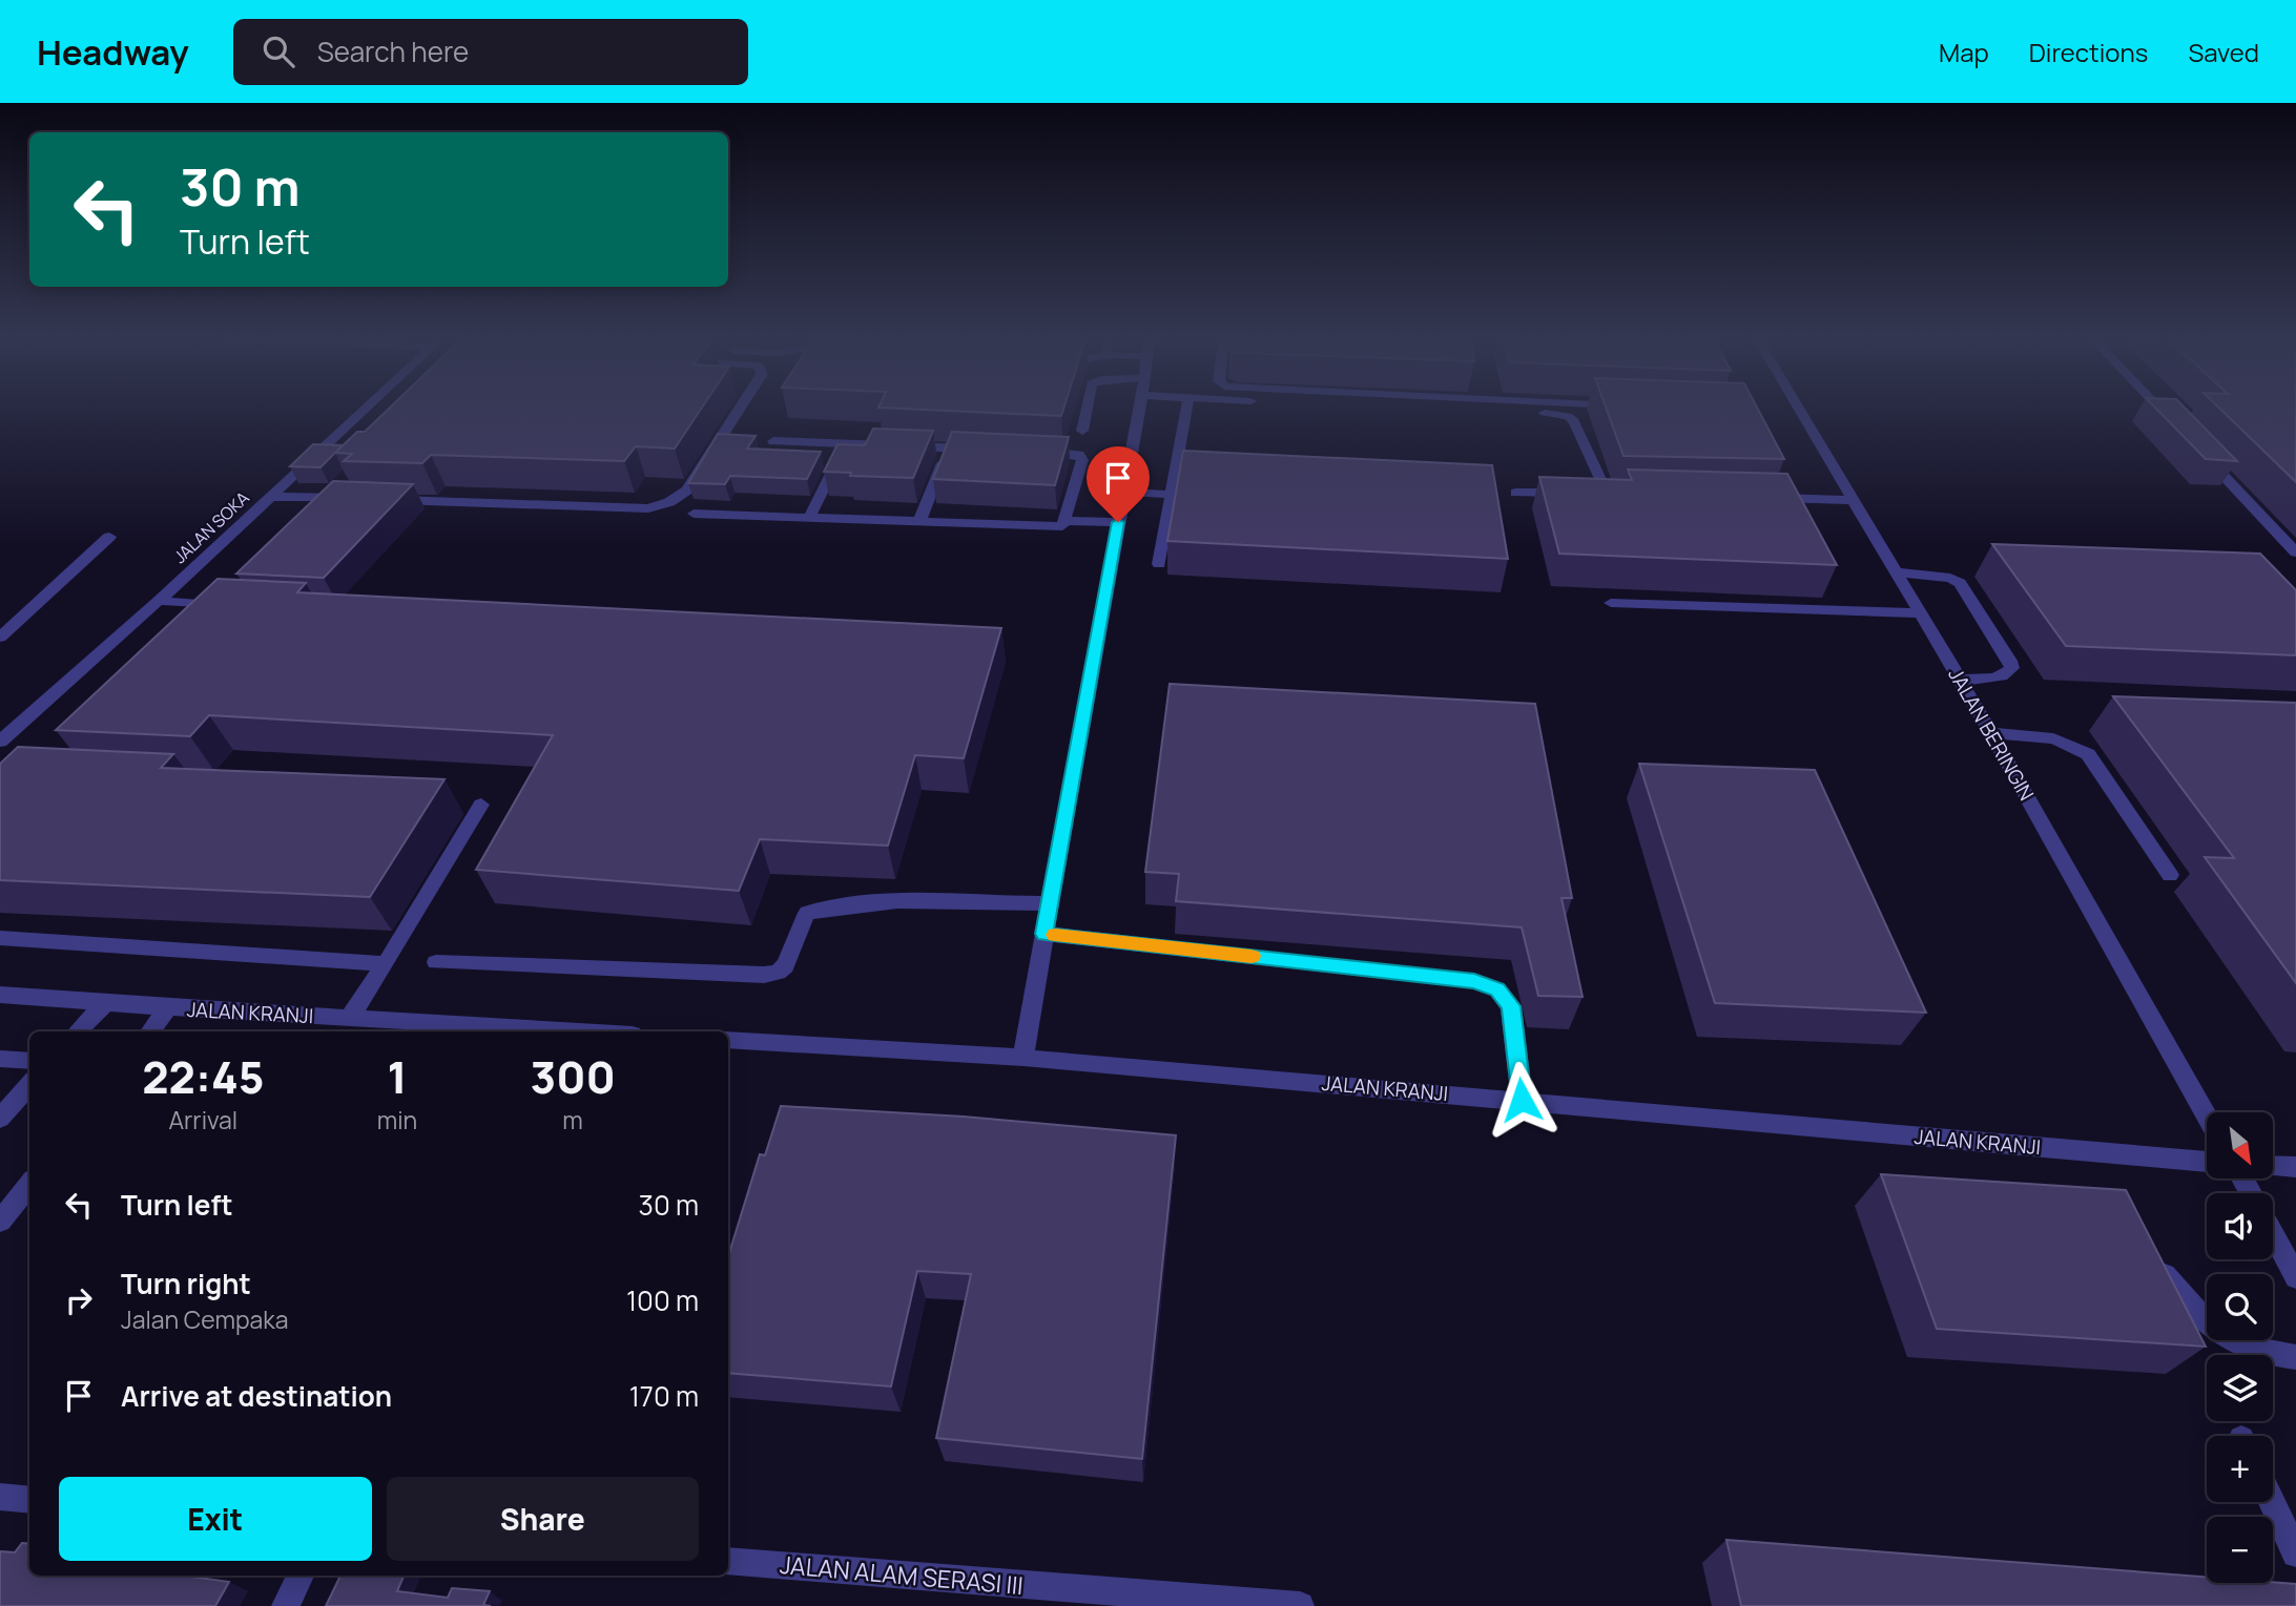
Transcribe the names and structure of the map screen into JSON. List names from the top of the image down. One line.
{"streets":{"street":["JALAN SOKA","JALAN BERINGIN","JALAN KRANJI","JALAN ALAM SERASI III"]},"north":"bottom right","page":{"header":"Headway","search":"Search here","nav":["Map","Directions","Saved"],"turn":["30 m","Turn left"],"eta":["22:45","Arrival","1","min","300","m"],"map_buttons":["+","−"],"list":[{"name":"Turn left","value":"30 m"},{"name":"Turn right","note":"Jalan Cempaka","value":"100 m"},{"name":"Arrive at destination","value":"170 m"}],"buttons":["Exit","Share"]}}
